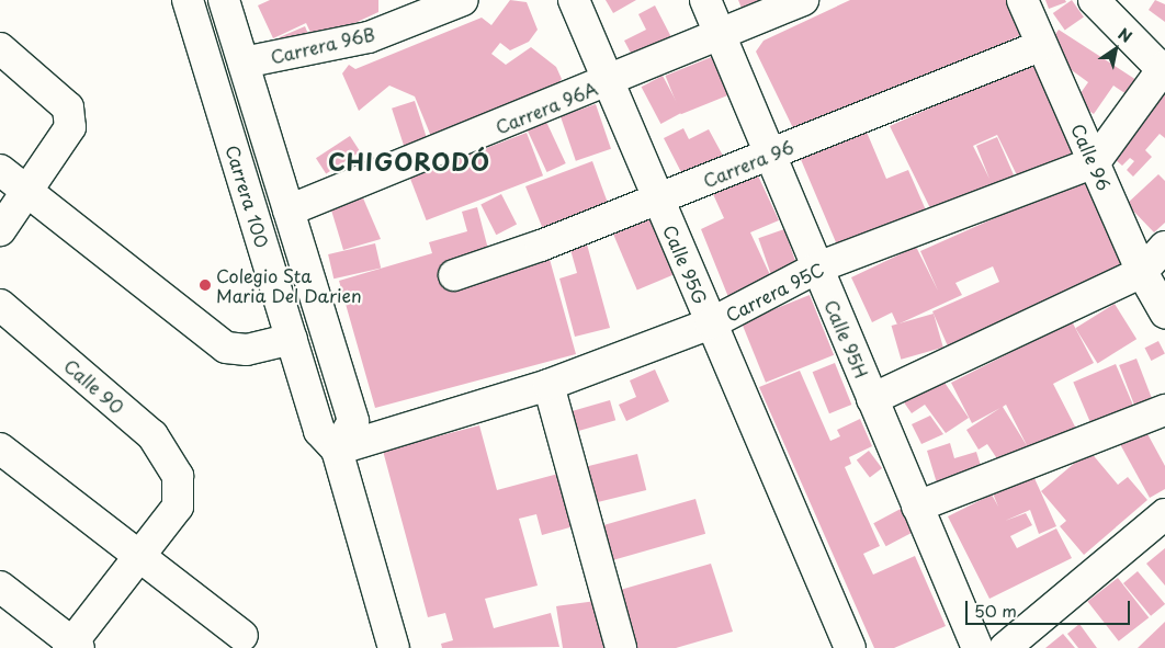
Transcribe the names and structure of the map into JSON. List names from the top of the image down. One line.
{"streets":{"main road":["Carrera 96B","Carrera 96A","Calle 96","Carrera 96","Carrera 100","Calle 95G","Carrera 95C","Calle 95H","Calle 90"]},"crossings":[["Carrera 96B","Carrera 100"],["Carrera 96A","Carrera 100"],["Carrera 96A","Calle 95G"],["Carrera 96A","Calle 95H"],["Calle 96","Carrera 96"],["Calle 96","Carrera 95C"],["Carrera 96","Calle 95G"],["Carrera 96","Calle 95H"],["Carrera 100","Carrera 95C"],["Calle 95G","Carrera 95C"],["Carrera 95C","Calle 95H"]],"districts":["CHIGORODÓ"],"places":["Colegio Sta Maria Del Darien"],"scale_bar":"50 m","north":"top right"}
